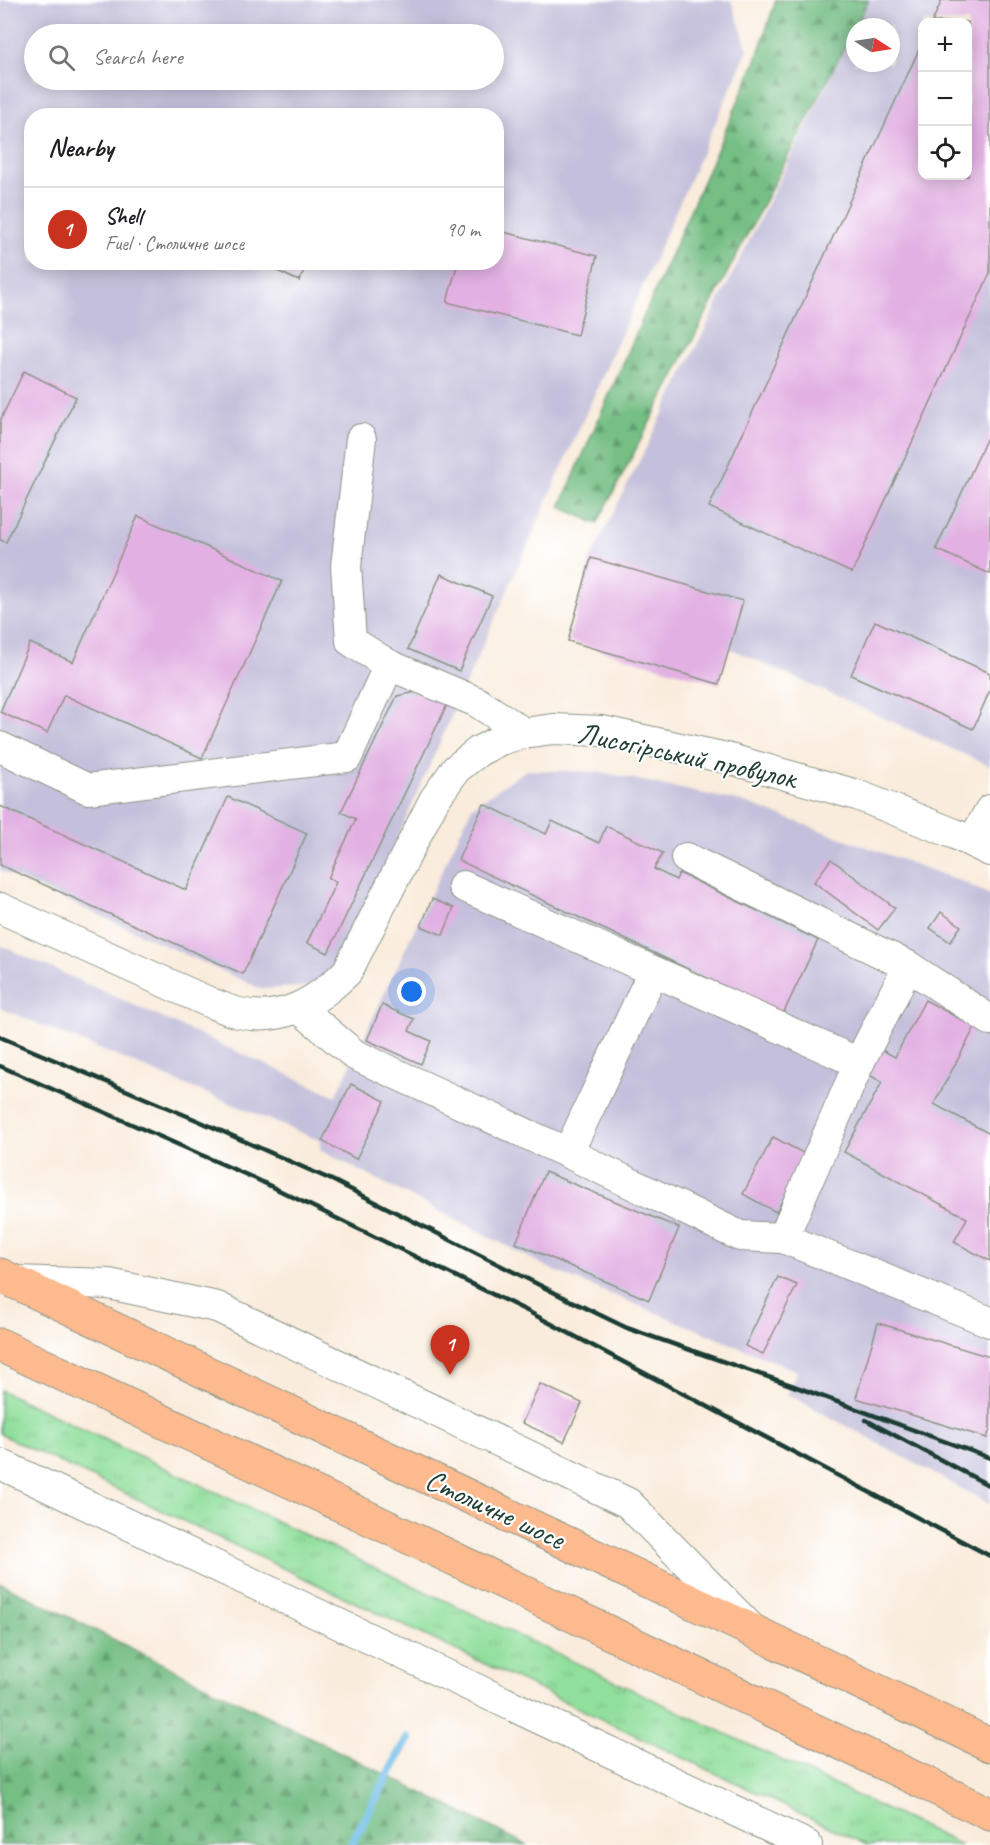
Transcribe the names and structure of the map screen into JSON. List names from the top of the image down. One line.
{"streets":{"highway":["Столичне шосе"],"street":["Лисогірський провулок"]},"north":"right","page":{"map_buttons":["+","−"],"search":"Search here","heading":"Nearby","list":[{"mark":"1","name":"Shell","note":"Fuel · Столичне шосе","value":"90 m"}],"pins":"1"}}
